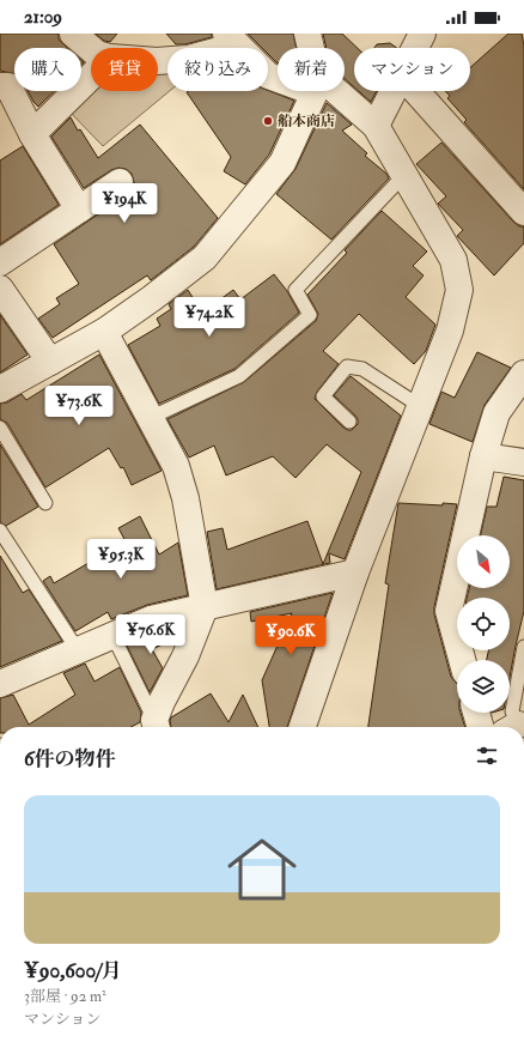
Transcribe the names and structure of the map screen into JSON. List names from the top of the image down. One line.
{"places":["船本商店"],"north":"bottom right","page":{"status":"21:09","chip":["購入","賃貸","絞り込み","新着","マンション"],"price":["¥194K","¥74.2K","¥73.6K","¥95.3K","¥76.6K","¥90.6K"],"heading":"6件の物件","list":[{"name":"¥90,600/月","note":"3部屋 · 92 m² · マンション"}]}}
